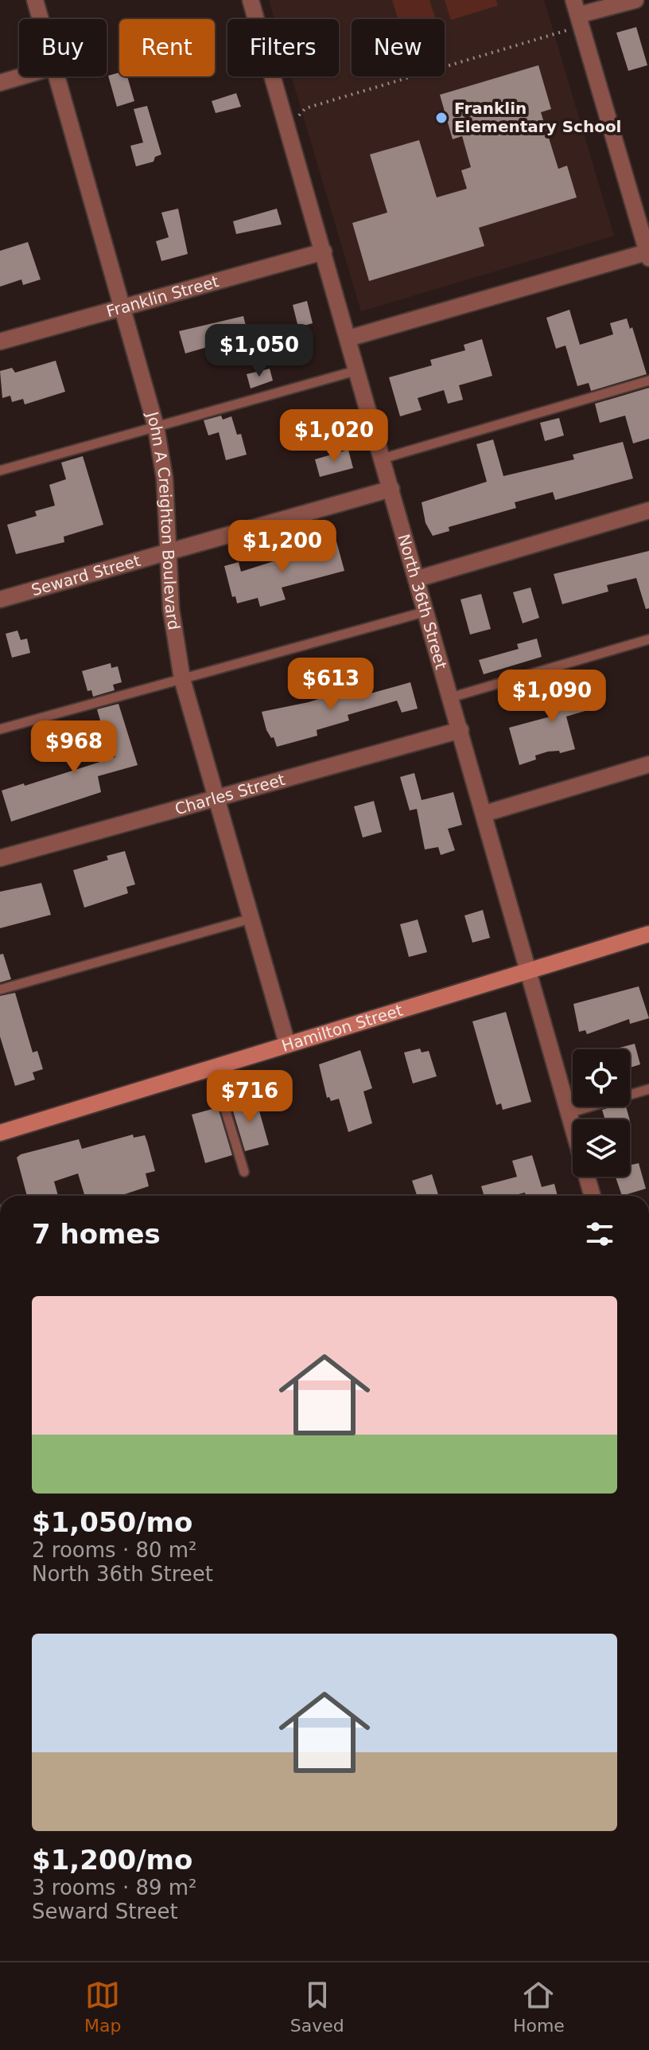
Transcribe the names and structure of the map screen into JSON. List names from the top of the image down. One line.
{"streets":{"main road":["Hamilton Street"],"street":["Franklin Street","John A Creighton Boulevard","Seward Street","North 36th Street","Charles Street"]},"crossings":[["Franklin Street","John A Creighton Boulevard"],["Franklin Street","North 36th Street"],["John A Creighton Boulevard","Seward Street"],["John A Creighton Boulevard","Charles Street"],["John A Creighton Boulevard","Hamilton Street"],["Seward Street","North 36th Street"],["North 36th Street","Charles Street"],["North 36th Street","Hamilton Street"]],"places":["Franklin Elementary School"],"page":{"chip":["Buy","Rent","Filters","New"],"price":["$1,050","$1,020","$1,200","$613","$1,090","$968","$716"],"heading":"7 homes","list":[{"name":"$1,050/mo","note":"2 rooms · 80 m² · North 36th Street"},{"name":"$1,200/mo","note":"3 rooms · 89 m² · Seward Street"}],"tabs":["Map","Saved","Home"]}}
